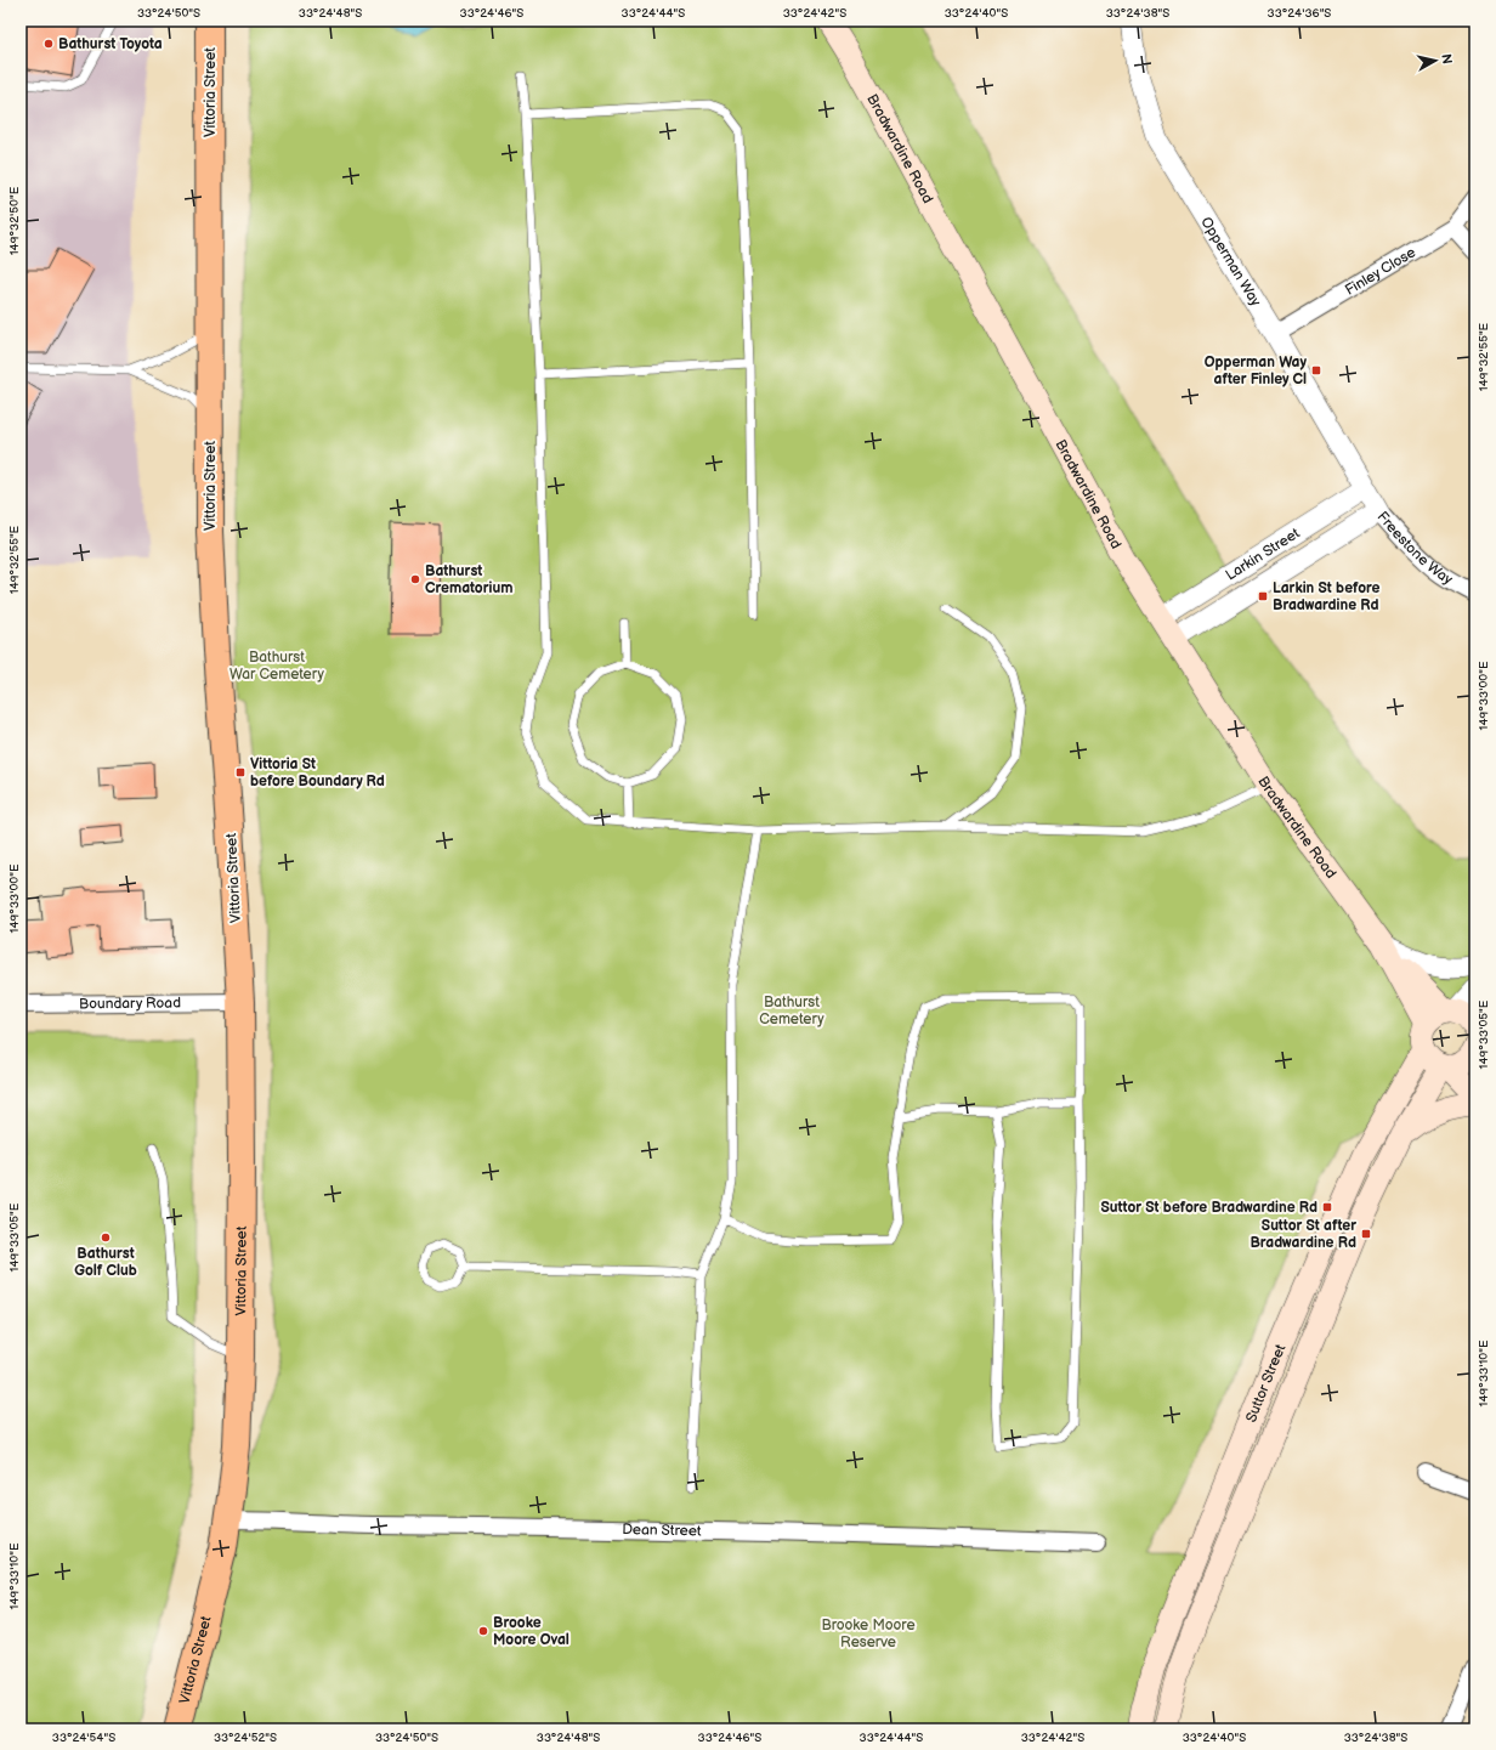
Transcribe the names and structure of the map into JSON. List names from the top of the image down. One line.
{"streets":{"highway":["Vittoria Street"],"main road":["Bradwardine Road","Suttor Street"],"street":["Opperman Way","Finley Close","Freestone Way","Larkin Street","Boundary Road","Dean Street"]},"crossings":[["Vittoria Street","Boundary Road"],["Vittoria Street","Dean Street"],["Bradwardine Road","Larkin Street"],["Opperman Way","Finley Close"],["Opperman Way","Freestone Way"],["Opperman Way","Larkin Street"],["Freestone Way","Larkin Street"]],"parks":["Bathurst War Cemetery","Bathurst Cemetery","Brooke Moore Reserve"],"places":{"other":["Bathurst Toyota","Bathurst Crematorium","Bathurst Golf Club","Brooke Moore Oval"],"transit":["Opperman Way after Finley Cl","Larkin St before Bradwardine Rd","Vittoria St before Boundary Rd","Suttor St before Bradwardine Rd","Suttor St after Bradwardine Rd"]},"north":"right","coordinates":["33°24'50\"S","33°24'48\"S","33°24'46\"S","33°24'44\"S","33°24'42\"S","33°24'40\"S","33°24'38\"S","33°24'36\"S","149°32'50\"E","149°32'55\"E","149°33'00\"E","149°33'05\"E","149°33'10\"E","33°24'54\"S","33°24'52\"S"]}
